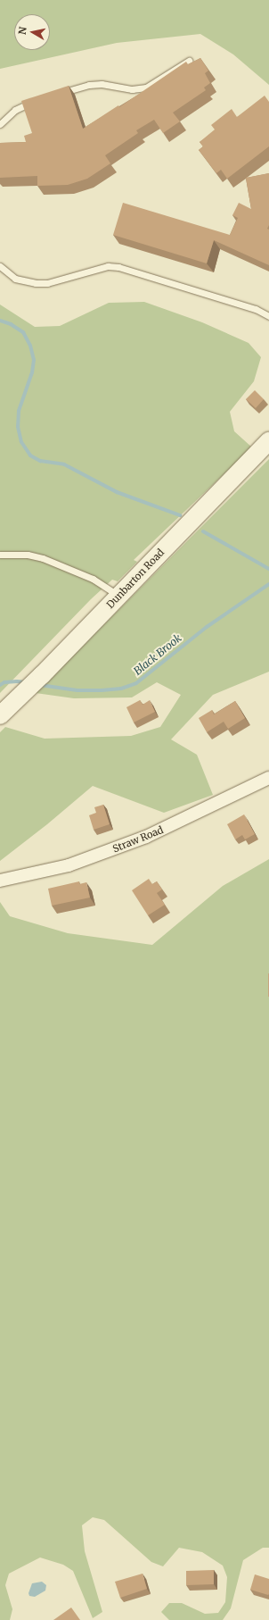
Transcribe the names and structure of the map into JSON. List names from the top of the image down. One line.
{"streets":{"street":["Dunbarton Road","Straw Road"]},"water":["Black Brook"],"north":"left"}
